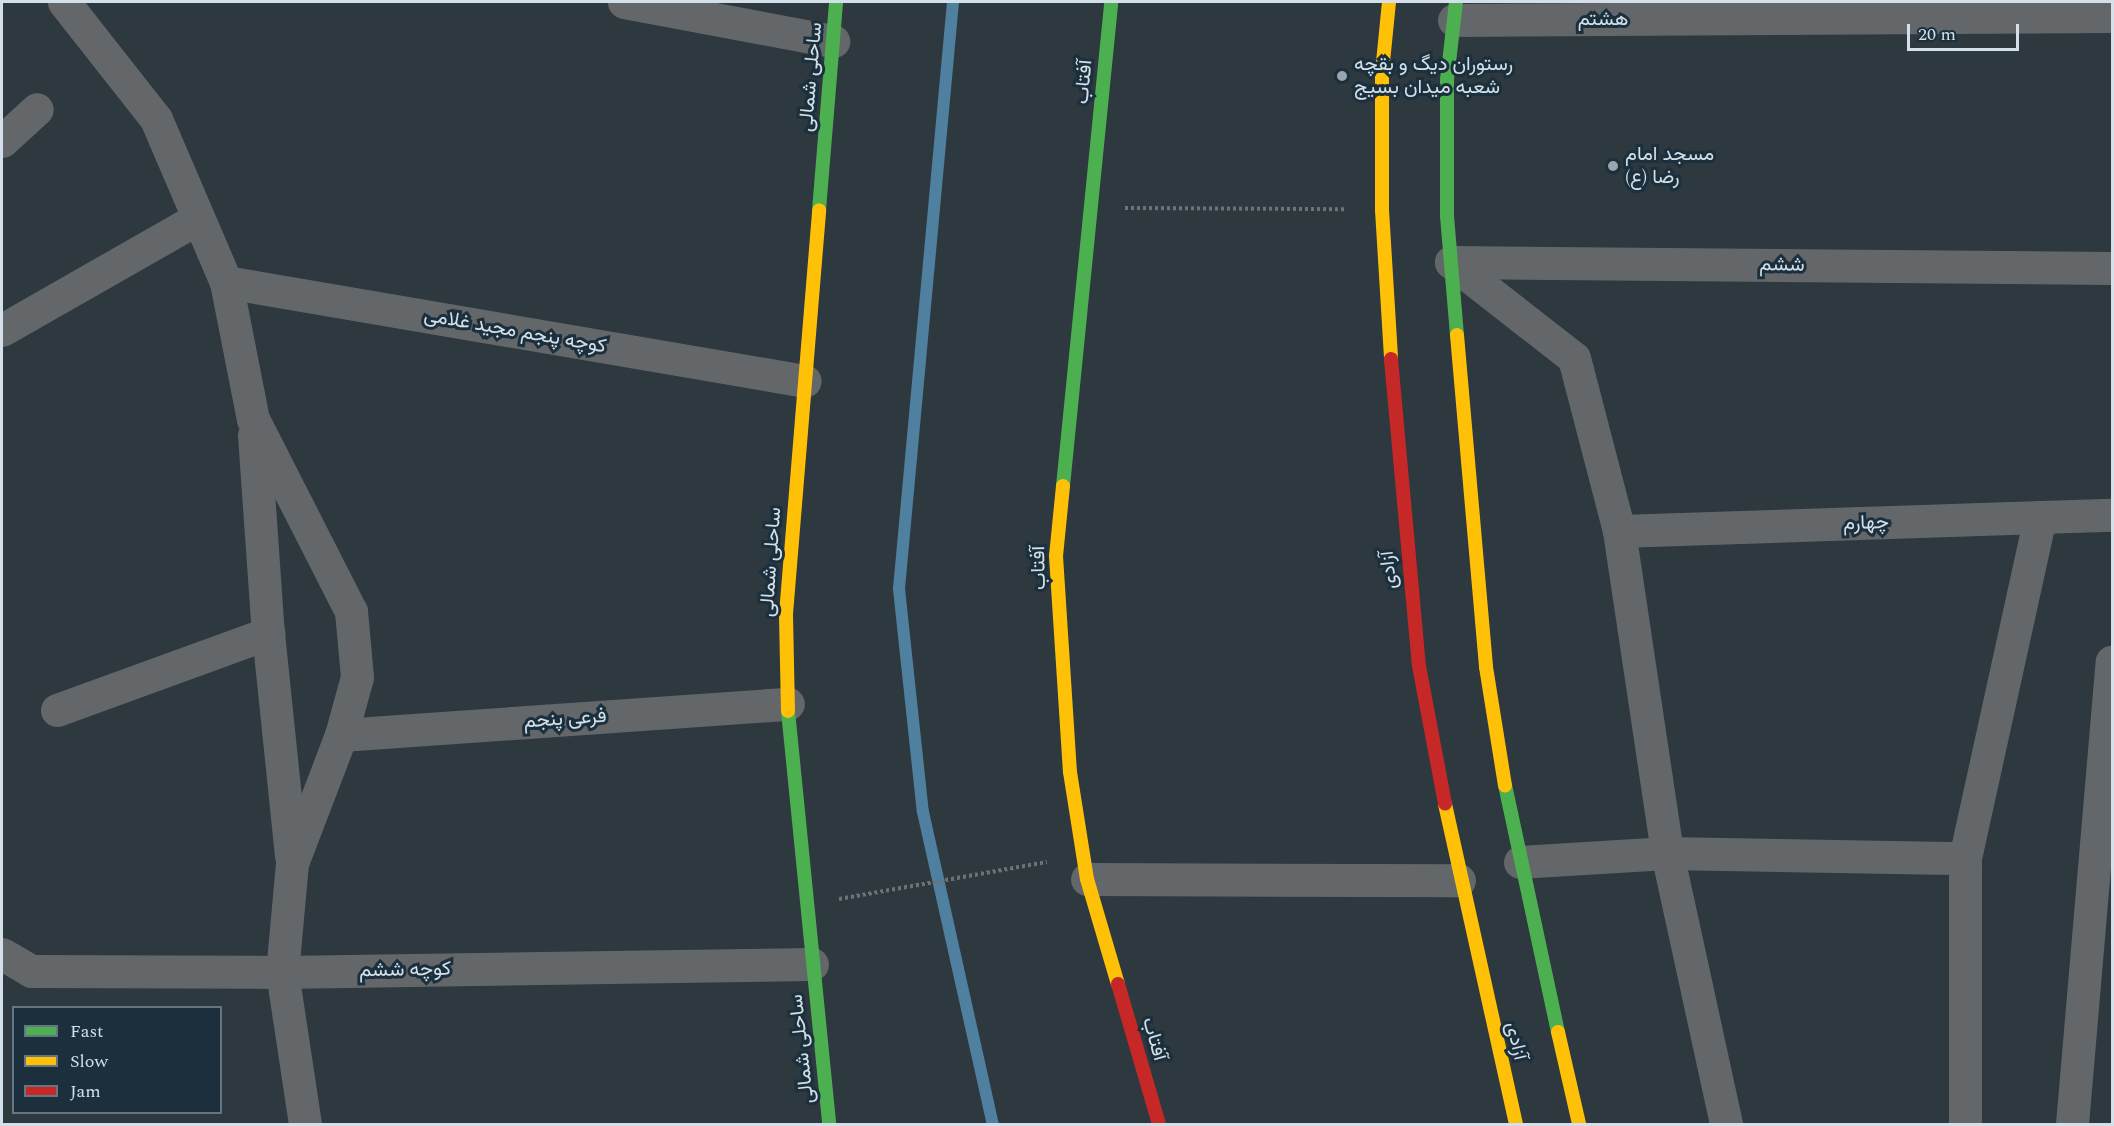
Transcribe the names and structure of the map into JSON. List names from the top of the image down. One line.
{"streets":{"main road":["ساحلی شمالی","آفتاب","آزادی"],"street":["هشتم","ششم","کوچه پنجم مجید غلامی","چهارم","فرعی پنجم","کوچه ششم"]},"crossings":[["ساحلی شمالی","کوچه پنجم مجید غلامی"],["ساحلی شمالی","فرعی پنجم"],["ساحلی شمالی","کوچه ششم"]],"places":["رستوران دیگ و بقچه شعبه میدان بسیج","مسجد امام رضا (ع)"],"legend":["Fast","Slow","Jam"],"scale_bar":"20 m"}
